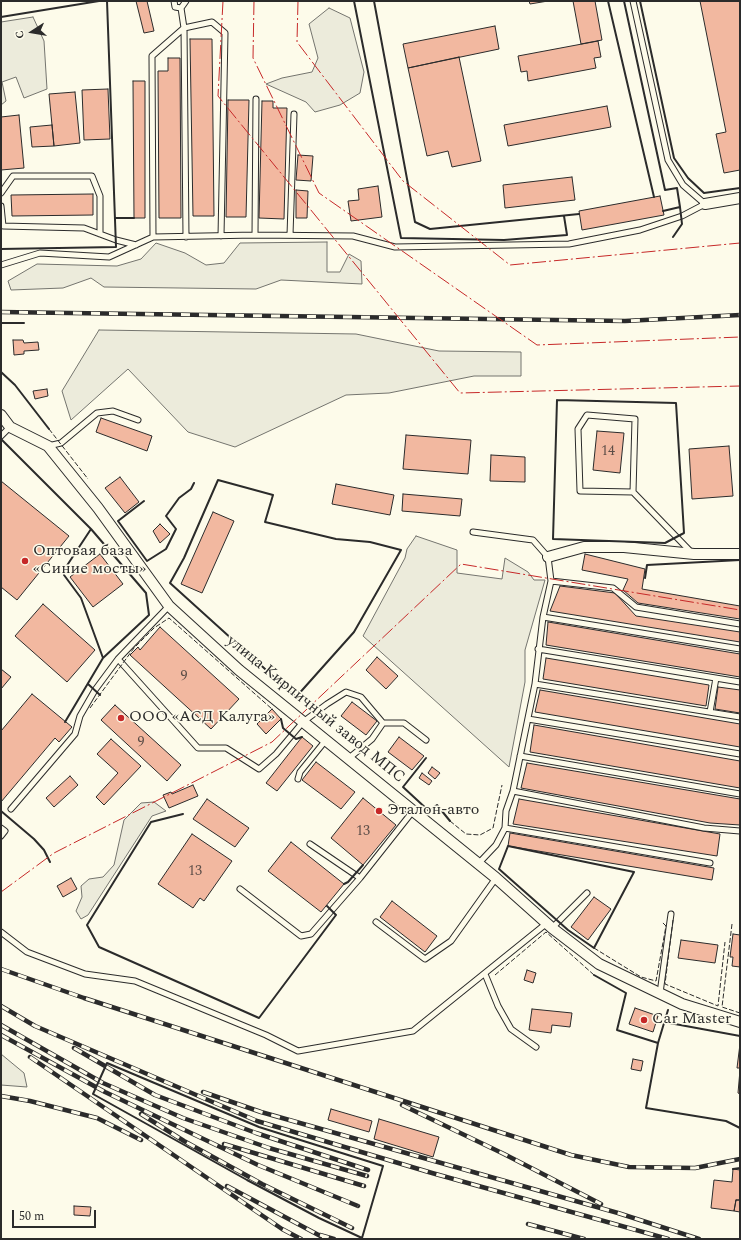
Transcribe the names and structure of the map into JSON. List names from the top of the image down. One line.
{"streets":{"street":["улица Кирпичный завод МПС"]},"places":["Оптовая база «Синие мосты»","ООО «АСД Калуга»","Эталон-авто","Car Master"],"house_numbers":["14","9","9","13","13"],"scale_bar":"50 m","north":"left"}
